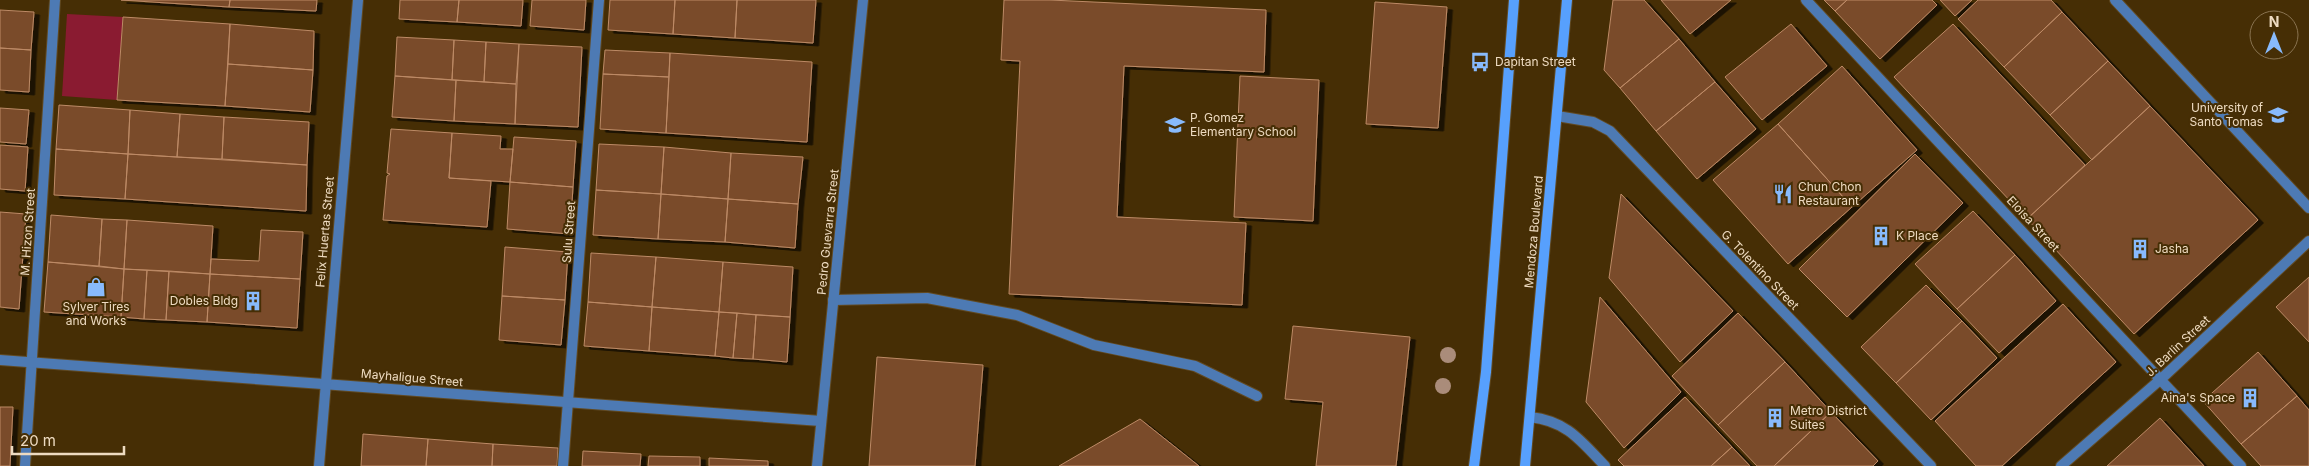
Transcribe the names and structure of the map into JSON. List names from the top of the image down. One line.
{"streets":{"main road":["Mendoza Boulevard"],"street":["Eloisa Street","M. Hizon Street","Felix Huertas Street","Sulu Street","Pedro Guevarra Street","G. Tolentino Street","J. Barlin Street","Mayhaligue Street"]},"crossings":[["Eloisa Street","J. Barlin Street"],["M. Hizon Street","Mayhaligue Street"],["Felix Huertas Street","Mayhaligue Street"],["Sulu Street","Mayhaligue Street"],["Pedro Guevarra Street","Mayhaligue Street"],["Mendoza Boulevard","G. Tolentino Street"]],"places":{"bus stop":["Dapitan Street"],"school or university":["University of Santo Tomas","P. Gomez Elementary School"],"restaurant":["Chun Chon Restaurant"],"building":["K Place","Jasha","Dobles Bldg","Aina's Space","Metro District Suites"],"shop":["Sylver Tires and Works"]},"scale_bar":"20 m","north":"top"}
